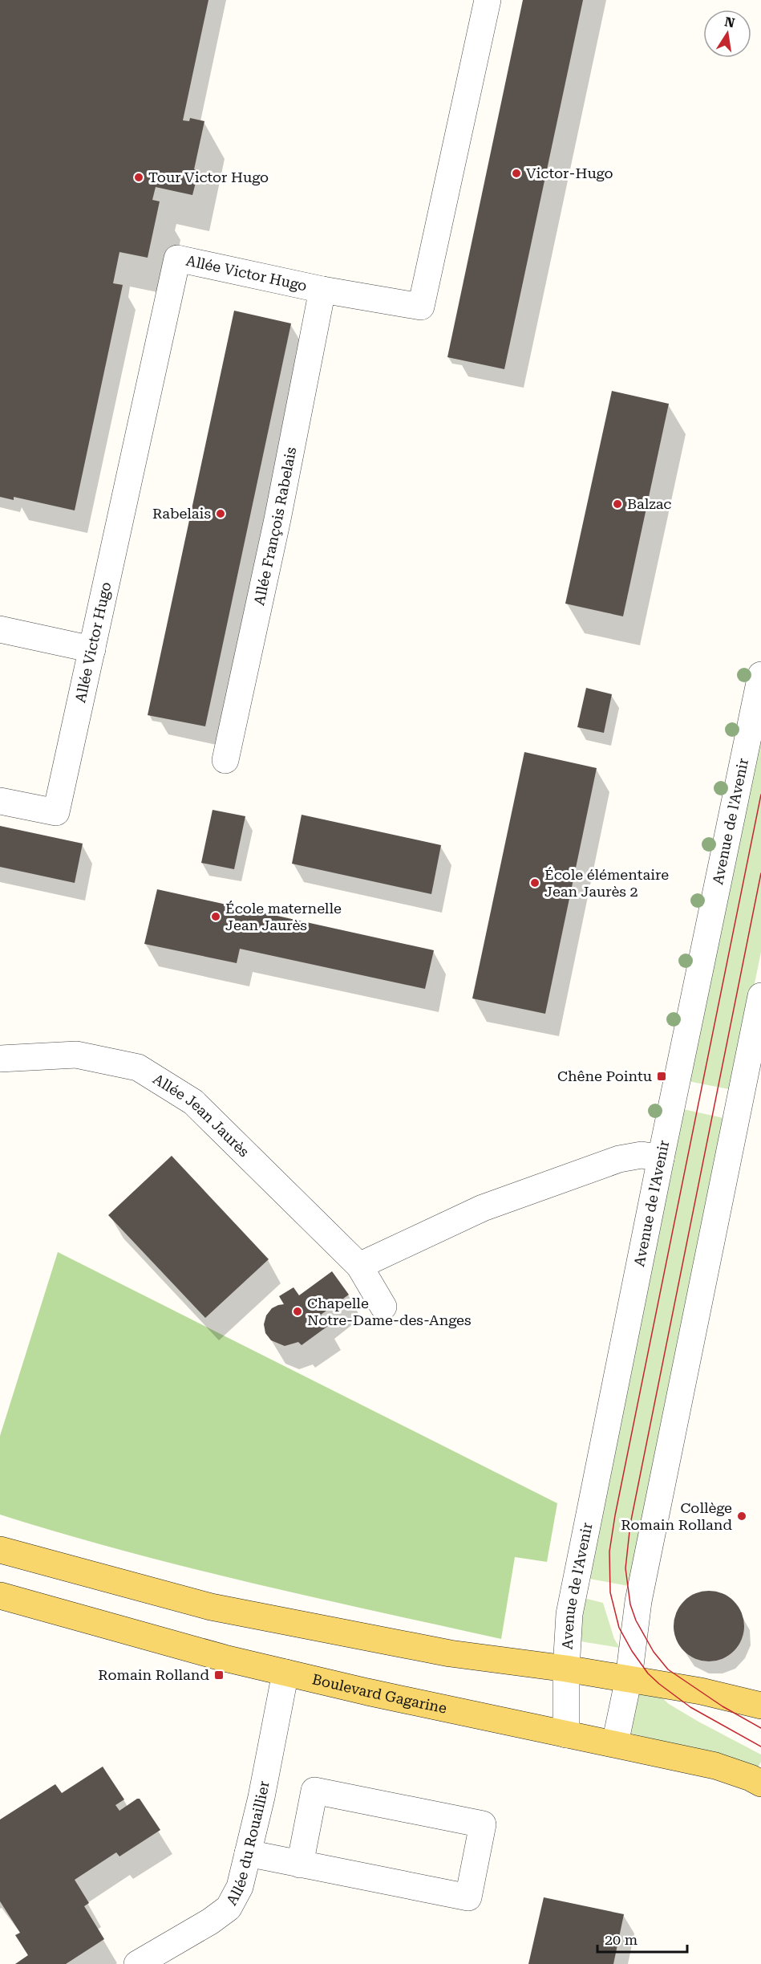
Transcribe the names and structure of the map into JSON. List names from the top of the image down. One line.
{"streets":{"main road":["Boulevard Gagarine"],"street":["Allée Victor Hugo","Allée François Rabelais","Avenue de l'Avenir","Allée Jean Jaurès","Allée du Rouaillier"]},"crossings":[["Allée Victor Hugo","Allée François Rabelais"],["Avenue de l'Avenir","Boulevard Gagarine"],["Boulevard Gagarine","Allée du Rouaillier"]],"places":{"other":["Victor-Hugo","Tour Victor Hugo","Balzac","Rabelais","École élémentaire Jean Jaurès 2","École maternelle Jean Jaurès","Chapelle Notre-Dame-des-Anges","Collège Romain Rolland"],"transit":["Chêne Pointu","Romain Rolland"]},"scale_bar":"20 m","north":"top"}
